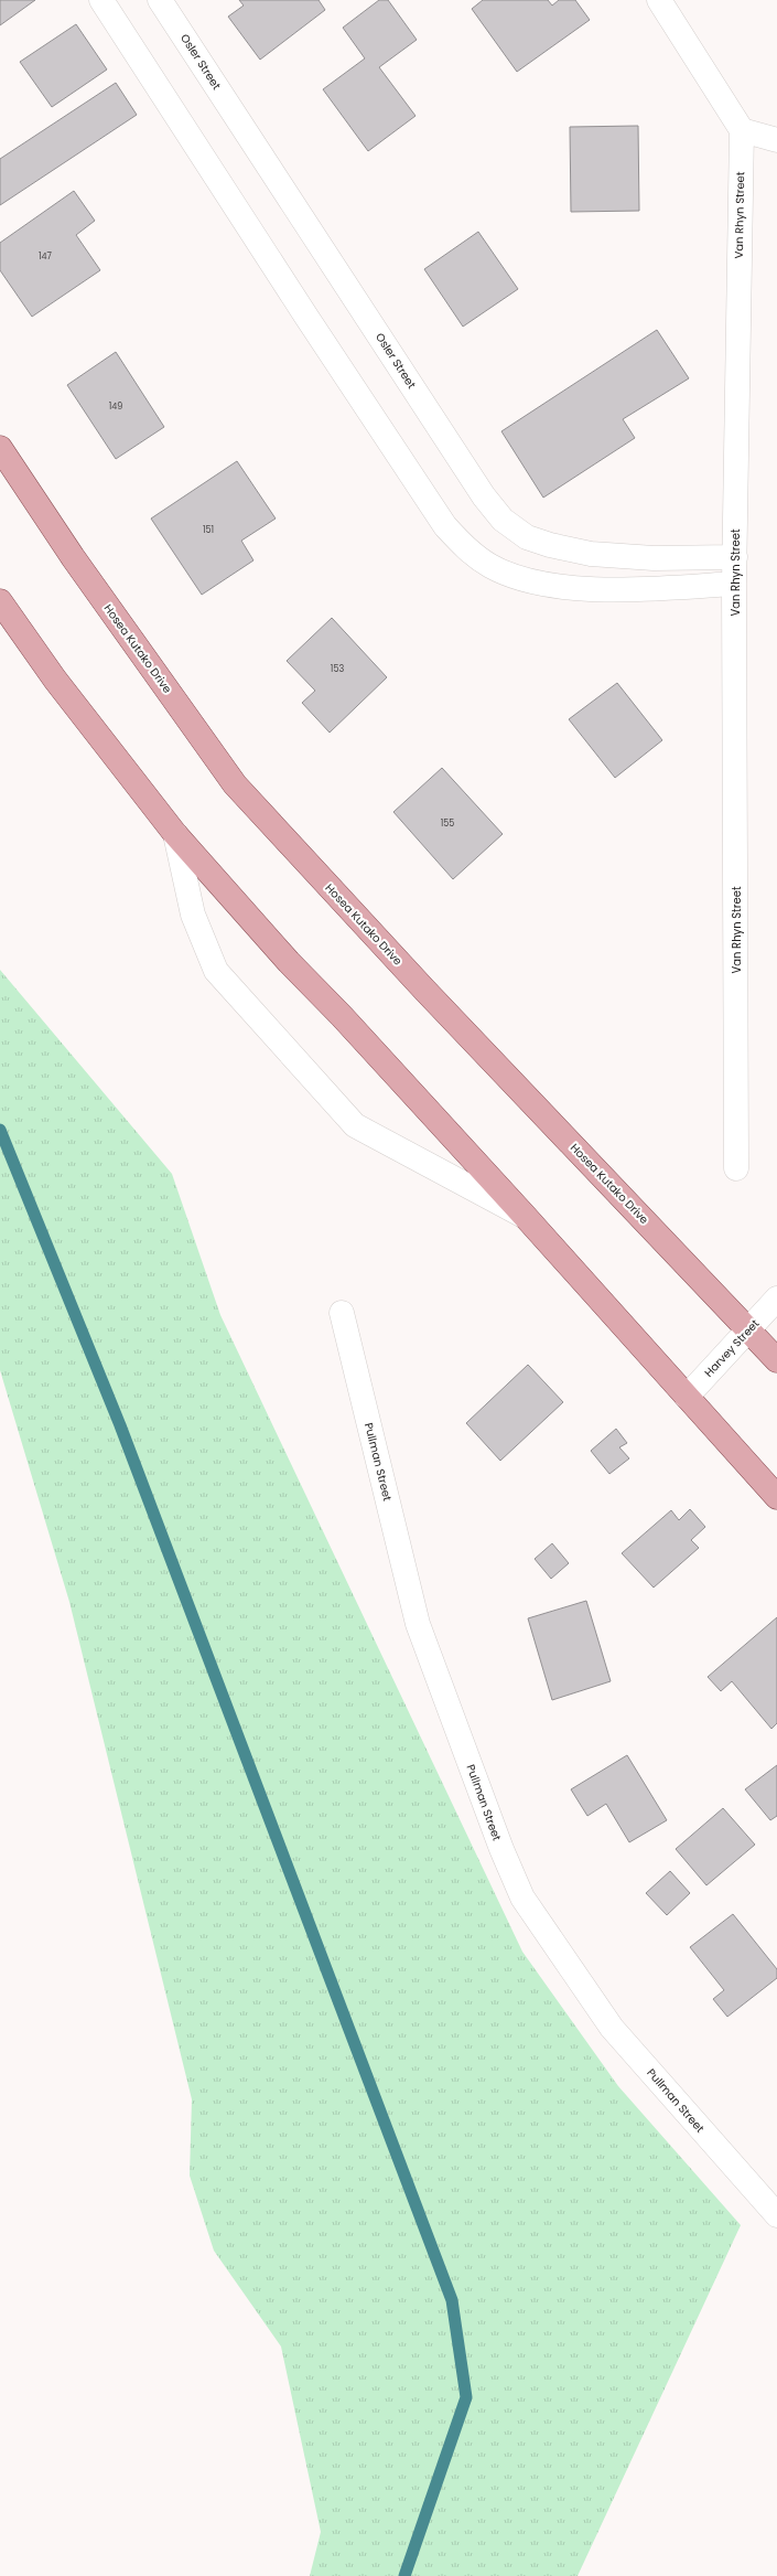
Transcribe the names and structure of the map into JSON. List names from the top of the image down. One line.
{"streets":{"main road":["Hosea Kutako Drive"],"street":["Osler Street","Van Rhyn Street","Harvey Street","Pullman Street"]},"crossings":[["Osler Street","Van Rhyn Street"],["Hosea Kutako Drive","Harvey Street"]],"house_numbers":["147","149","151","153","155"]}
